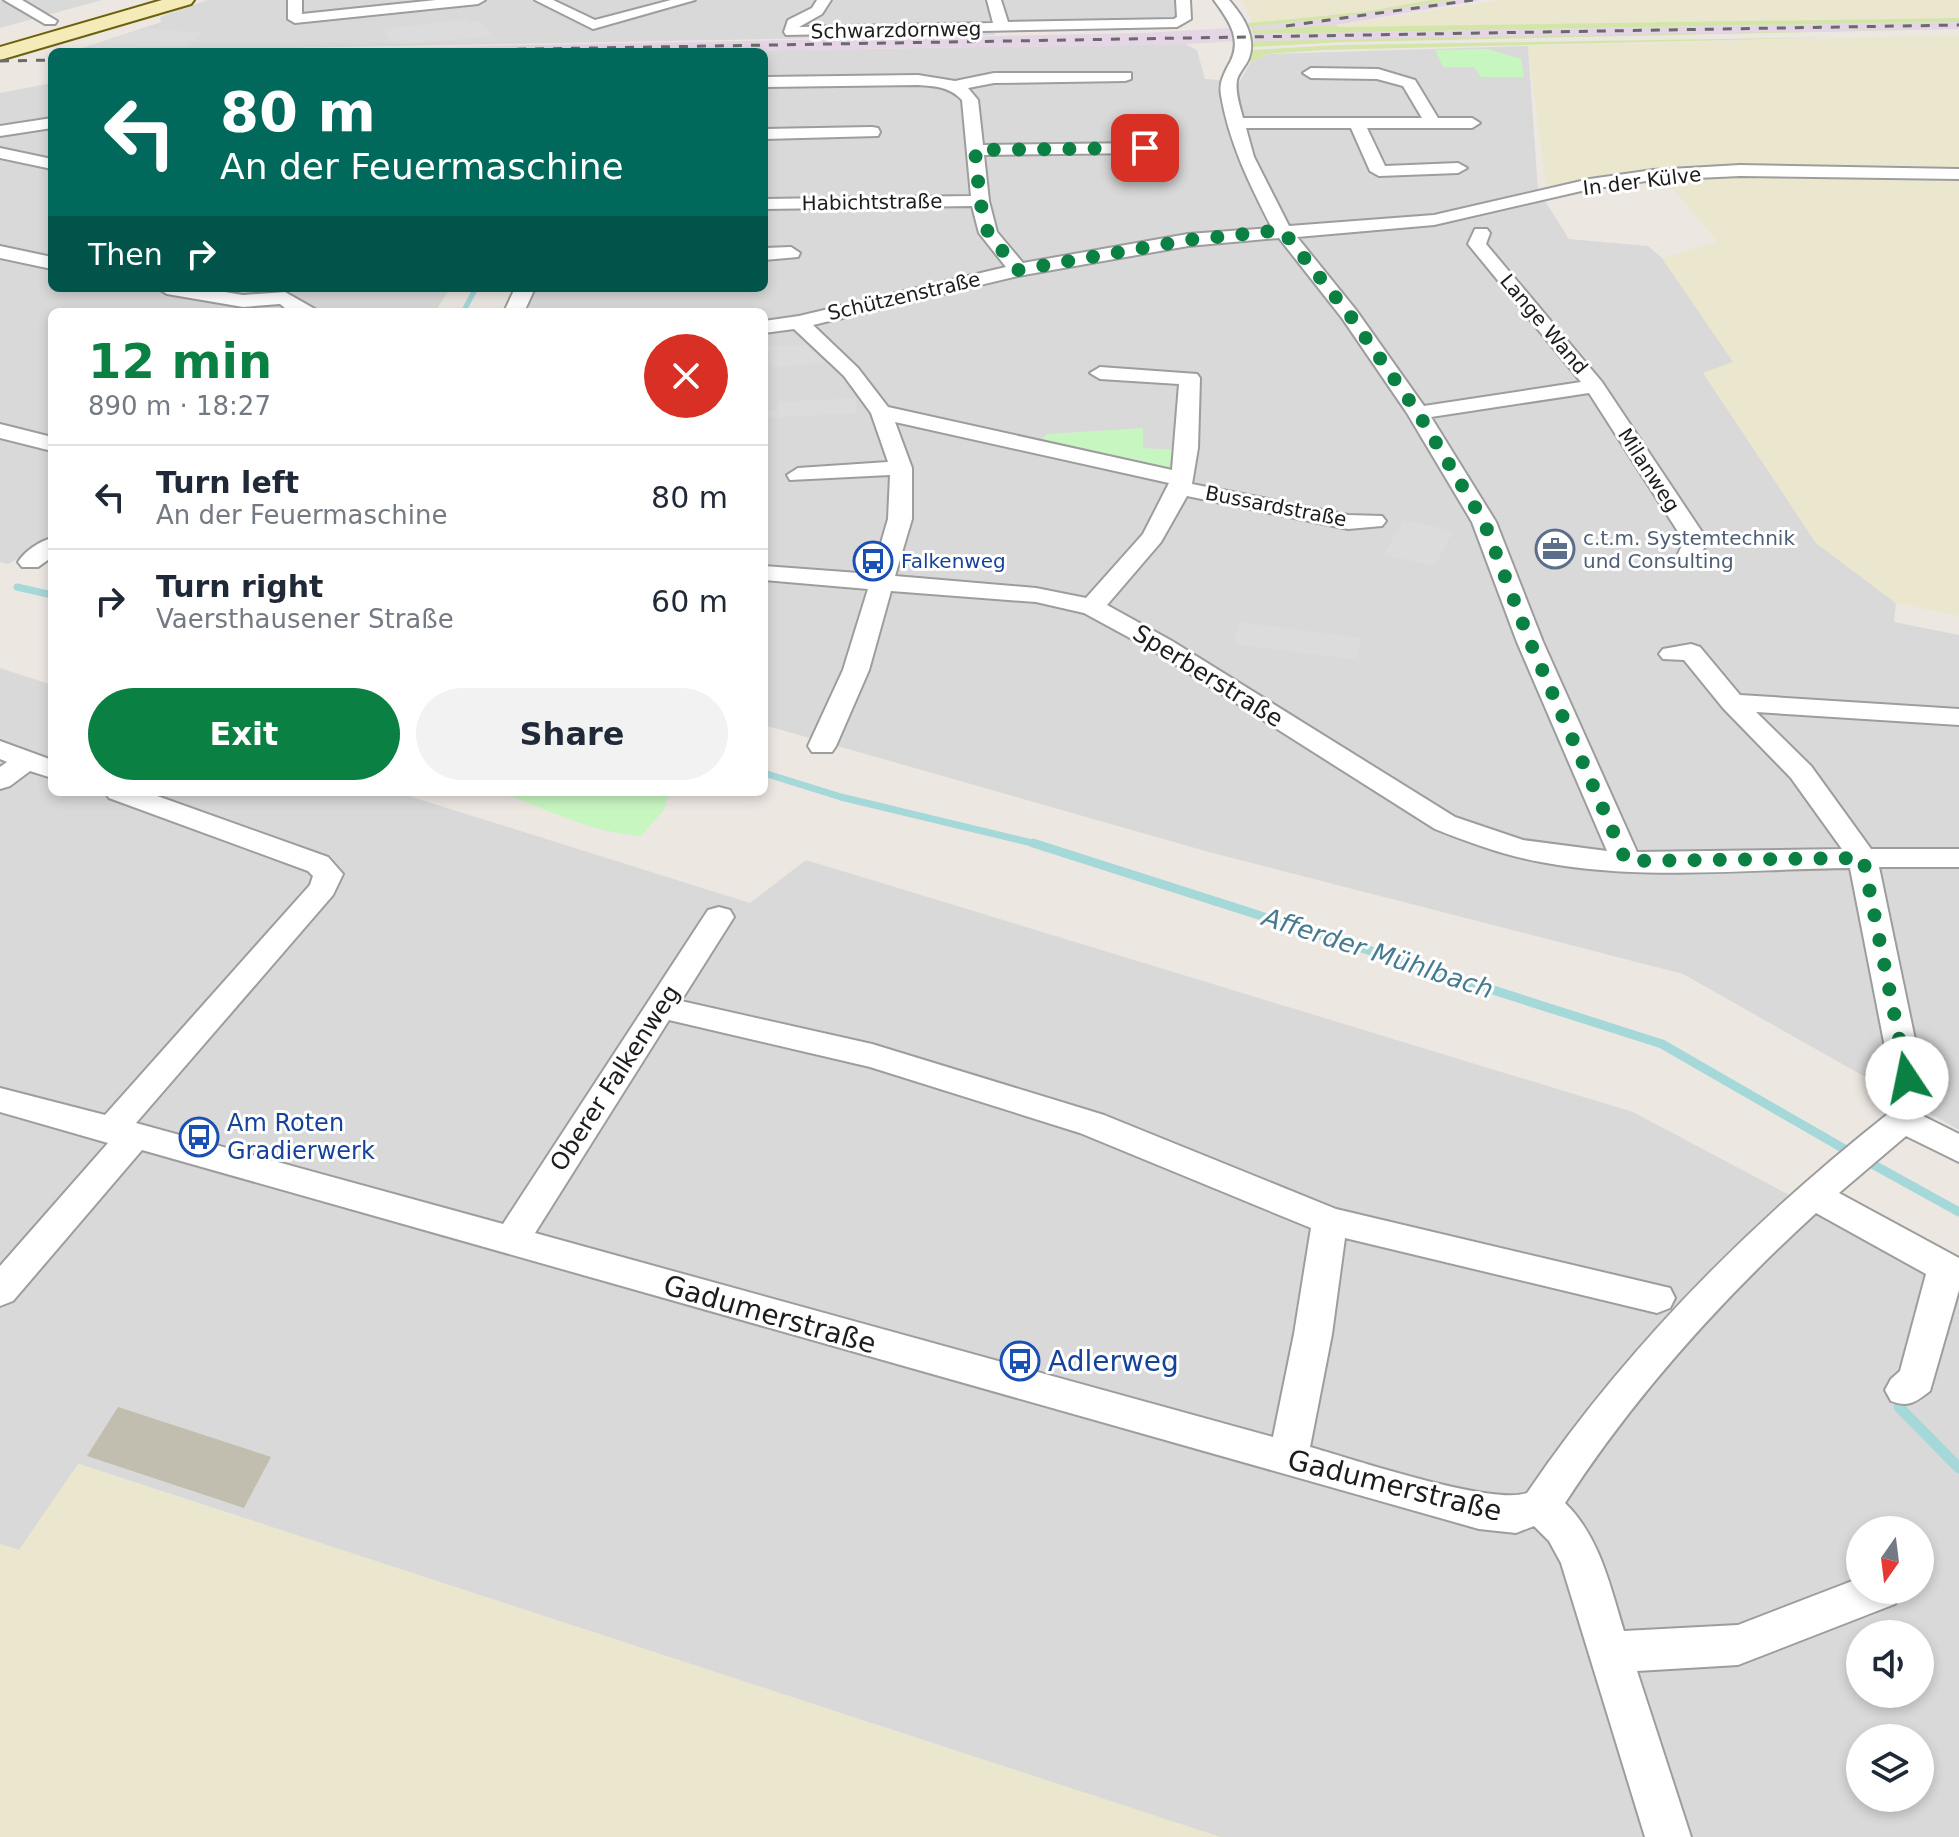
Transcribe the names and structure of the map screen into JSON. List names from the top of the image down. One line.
{"streets":{"street":["Schwarzdornweg","In der Külve","Habichtstraße","Schützenstraße","Lange Wand","Milanweg","Bussardstraße","Sperberstraße","Oberer Falkenweg","Gadumerstraße"]},"crossings":[["In der Külve","Schützenstraße"],["Lange Wand","Milanweg"],["Bussardstraße","Sperberstraße"],["Oberer Falkenweg","Gadumerstraße"]],"water":["Afferder Mühlbach"],"places":{"office":["c.t.m. Systemtechnik und Consulting"],"bus stop":["Falkenweg","Am Roten Gradierwerk","Adlerweg"]},"north":"bottom","page":{"turn":["80 m","An der Feuermaschine"],"then":"Then","heading":["12 min","890 m · 18:27"],"list":[{"name":"Turn left","note":"An der Feuermaschine","value":"80 m"},{"name":"Turn right","note":"Vaersthausener Straße","value":"60 m"}],"buttons":["Exit","Share"]}}
